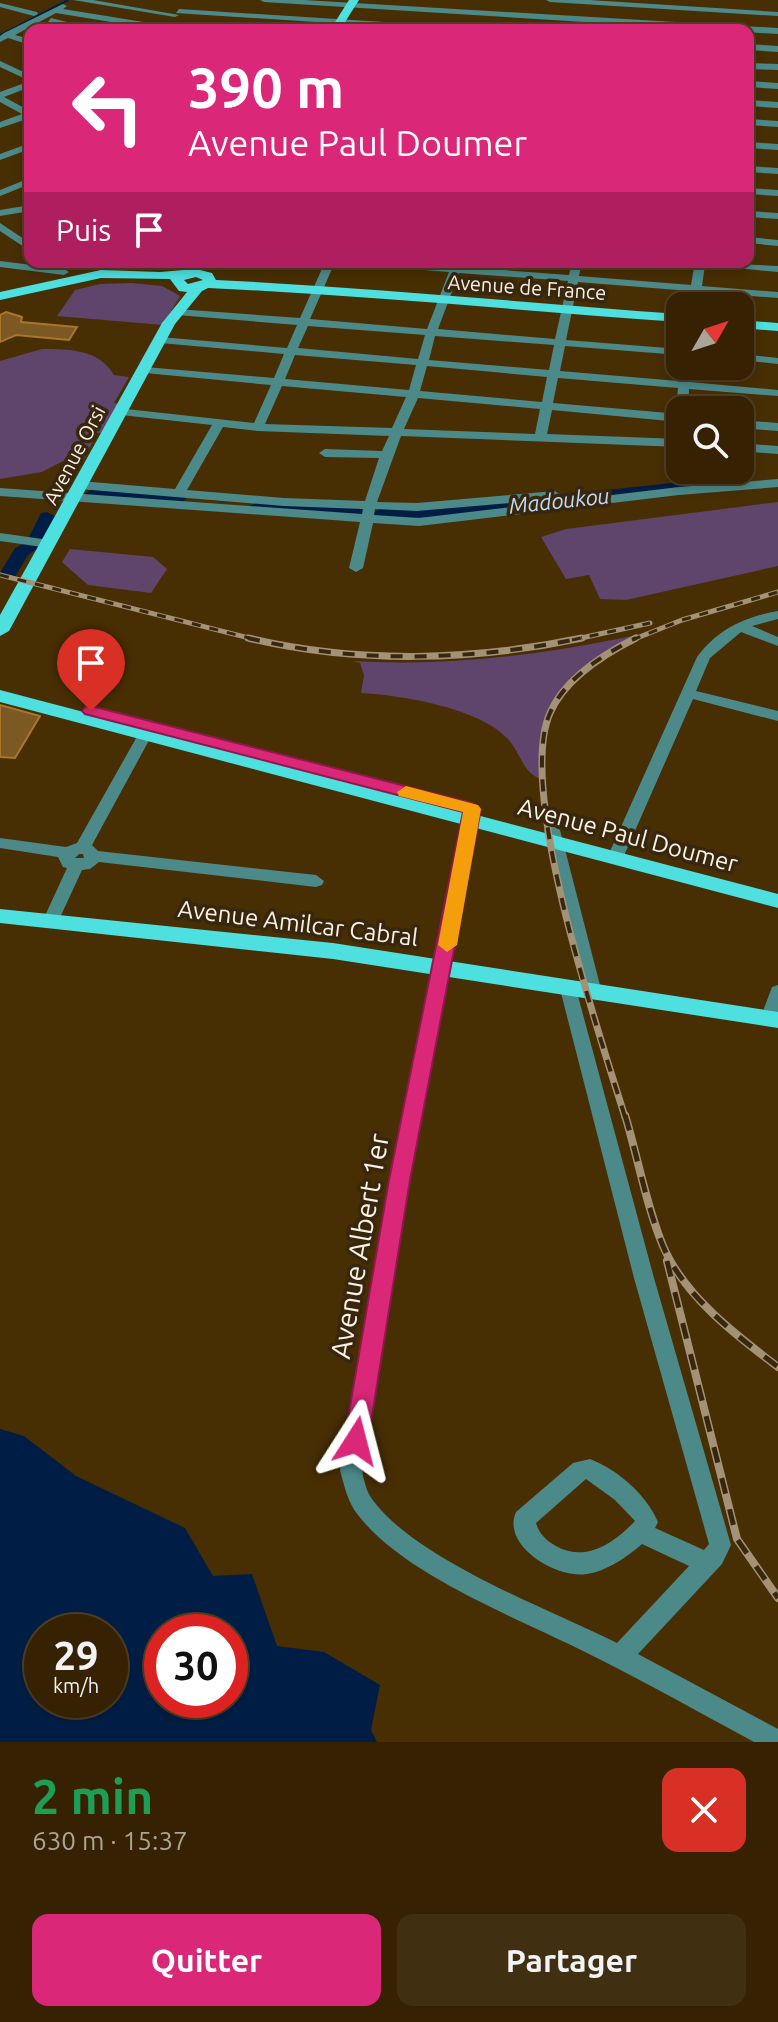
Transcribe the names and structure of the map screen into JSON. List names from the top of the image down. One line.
{"streets":{"main road":["Avenue de France","Avenue Orsi","Avenue Paul Doumer","Avenue Amilcar Cabral"],"street":["Avenue Albert 1er"]},"crossings":[["Avenue de France","Avenue Orsi"],["Avenue Paul Doumer","Avenue Albert 1er"],["Avenue Amilcar Cabral","Avenue Albert 1er"]],"water":["Madoukou"],"north":"top right","page":{"turn":["390 m","Avenue Paul Doumer"],"then":"Puis","speed":"29 km/h","limit":"30","heading":["2 min","630 m · 15:37"],"buttons":["Quitter","Partager"]}}
